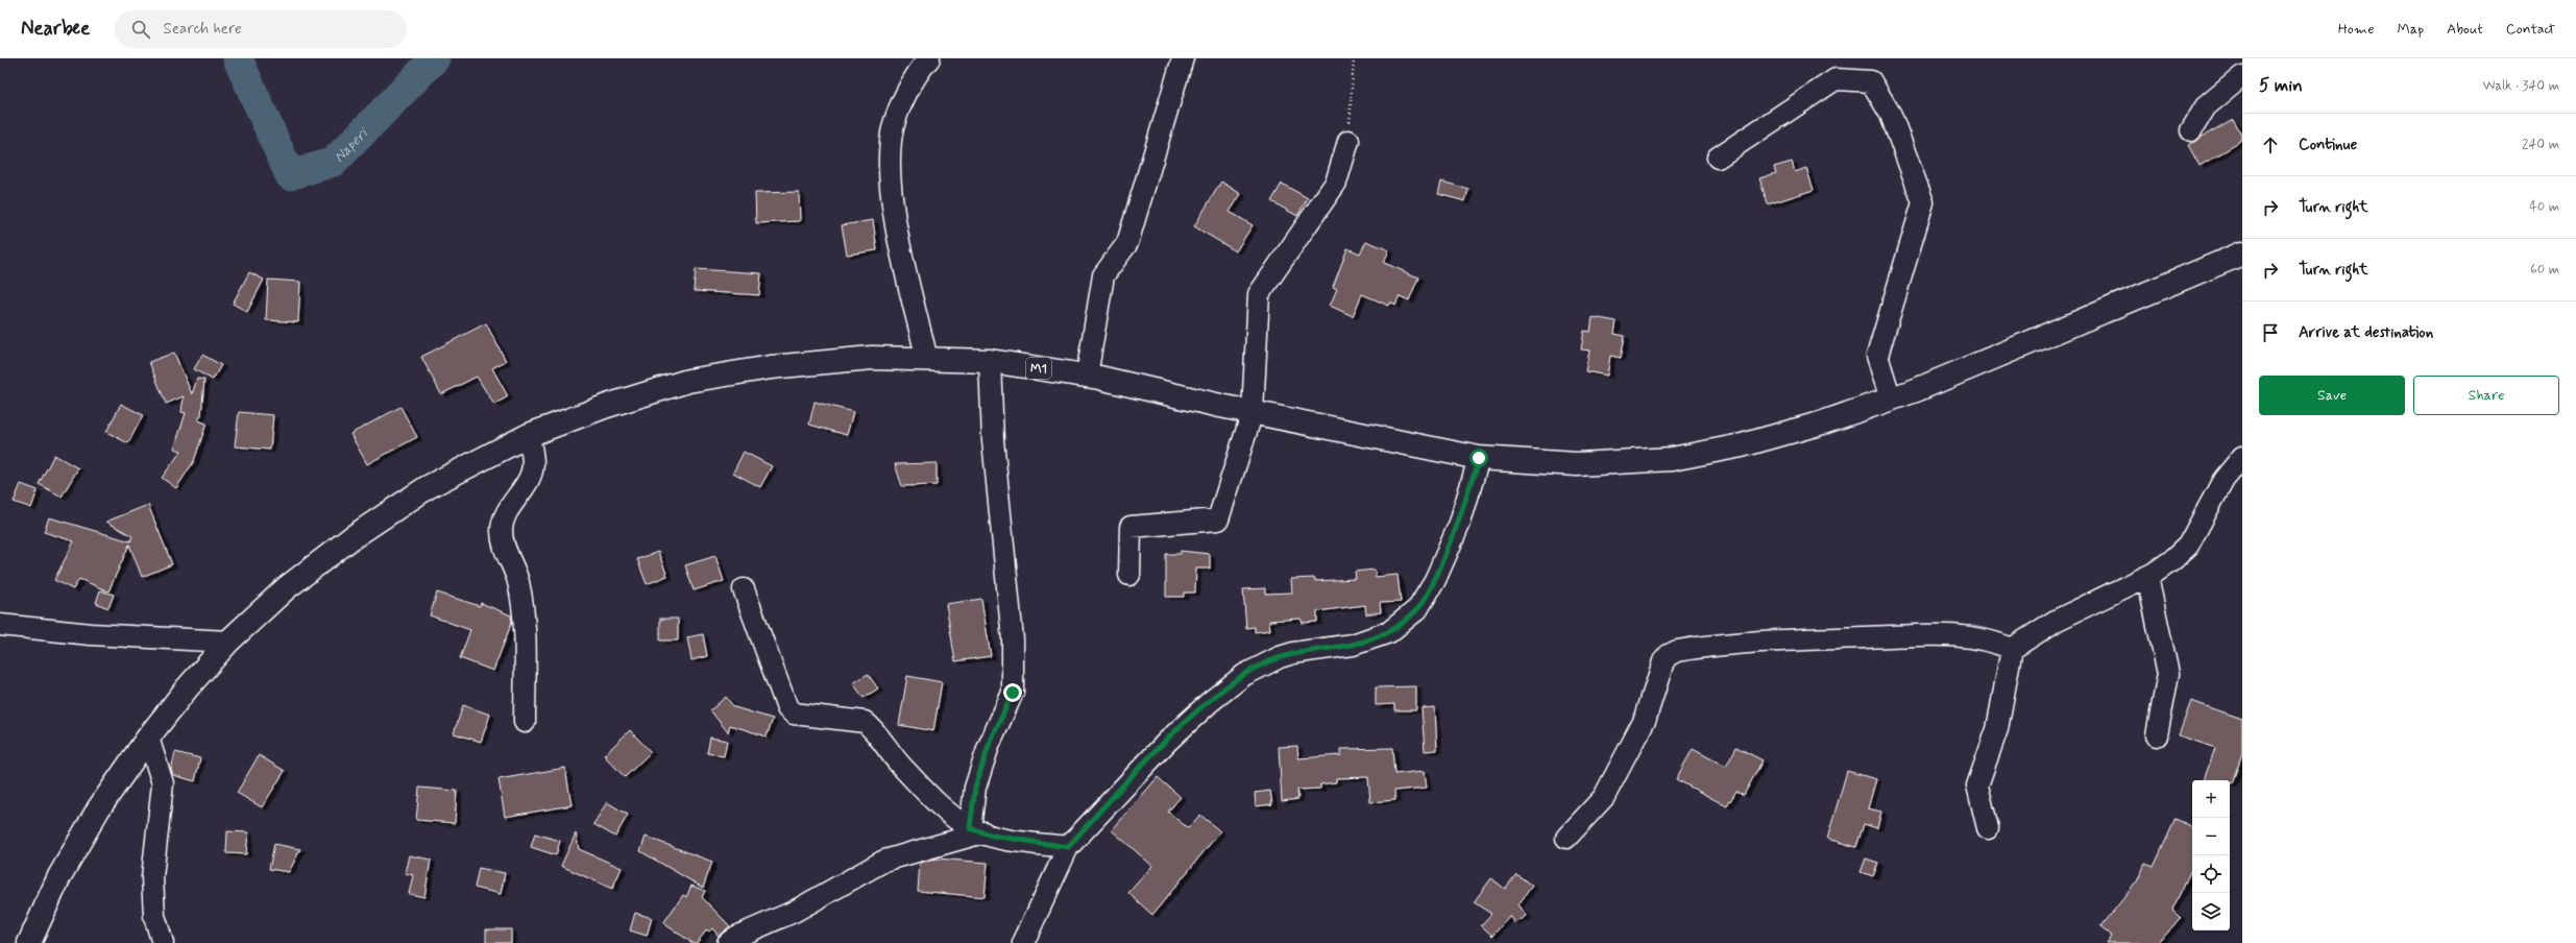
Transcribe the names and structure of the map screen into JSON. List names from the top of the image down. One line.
{"streets":{"highway":["M1"]},"water":["Naperi"],"page":{"header":"Nearbee","search":"Search here","nav":["Home","Map","About","Contact"],"heading":["5 min","Walk · 340 m"],"list":[["Continue","240 m"],["Turn right","40 m"],["Turn right","60 m"],"Arrive at destination"],"buttons":["Save","Share"],"map_buttons":["+","−"]}}
